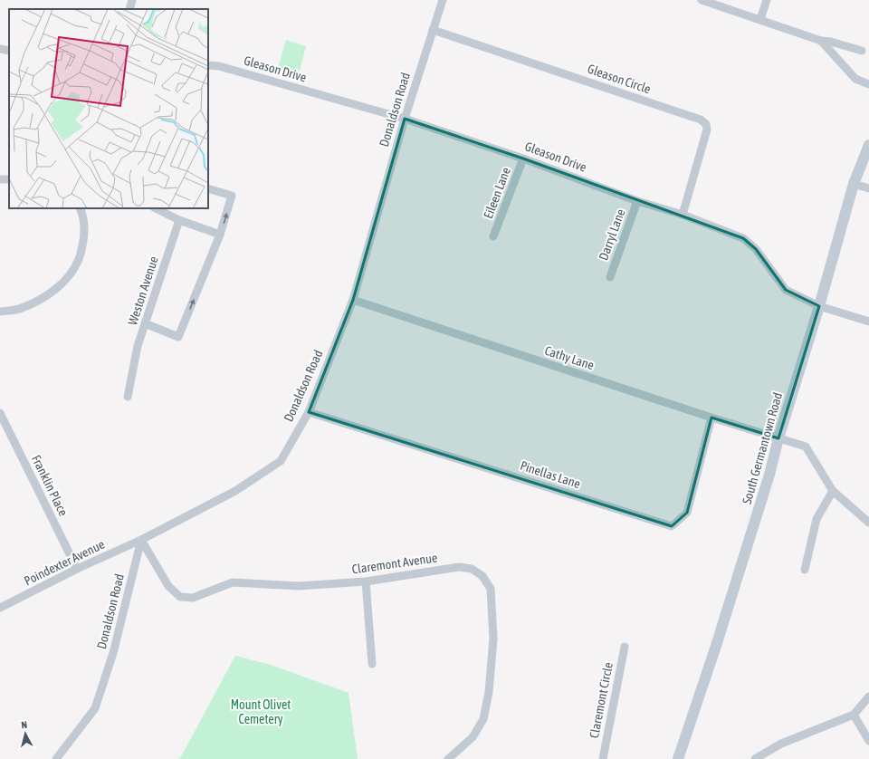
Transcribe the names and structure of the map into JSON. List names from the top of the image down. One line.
{"streets":{"main road":["South Germantown Road"],"street":["Gleason Drive","Gleason Circle","Donaldson Road","Eileen Lane","Darryl Lane","Weston Avenue","Cathy Lane","Pinellas Lane","Franklin Place","Poindexter Avenue","Claremont Avenue","Claremont Circle"]},"crossings":[["Gleason Drive","Gleason Circle"],["Gleason Drive","Donaldson Road"],["Gleason Drive","Eileen Lane"],["Gleason Drive","Darryl Lane"],["Gleason Drive","South Germantown Road"],["Gleason Circle","Donaldson Road"],["Donaldson Road","Cathy Lane"],["Donaldson Road","Pinellas Lane"],["Donaldson Road","Poindexter Avenue"],["Donaldson Road","Claremont Avenue"],["Cathy Lane","South Germantown Road"],["Cathy Lane","Pinellas Lane"],["Franklin Place","Poindexter Avenue"],["Poindexter Avenue","Claremont Avenue"]],"parks":["Mount Olivet Cemetery"],"north":"top"}
